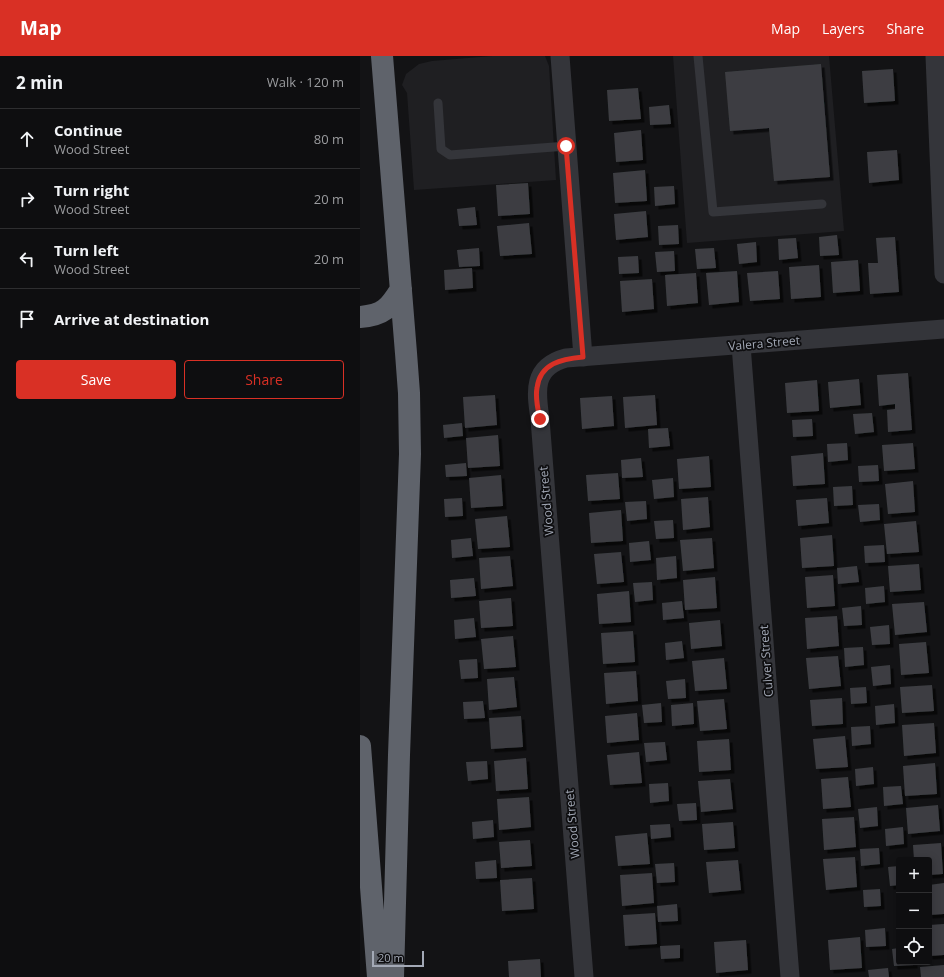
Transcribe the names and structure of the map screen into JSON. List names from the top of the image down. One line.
{"streets":{"street":["Valera Street","Wood Street","Culver Street"]},"crossings":[["Valera Street","Wood Street"],["Valera Street","Culver Street"]],"scale_bar":"20 m","page":{"header":"Map","nav":["Map","Layers","Share"],"heading":["2 min","Walk · 120 m"],"list":[["Continue","Wood Street","80 m"],["Turn right","Wood Street","20 m"],["Turn left","Wood Street","20 m"],"Arrive at destination"],"buttons":["Save","Share"],"map_buttons":["+","−"],"scale":"20 m"}}
